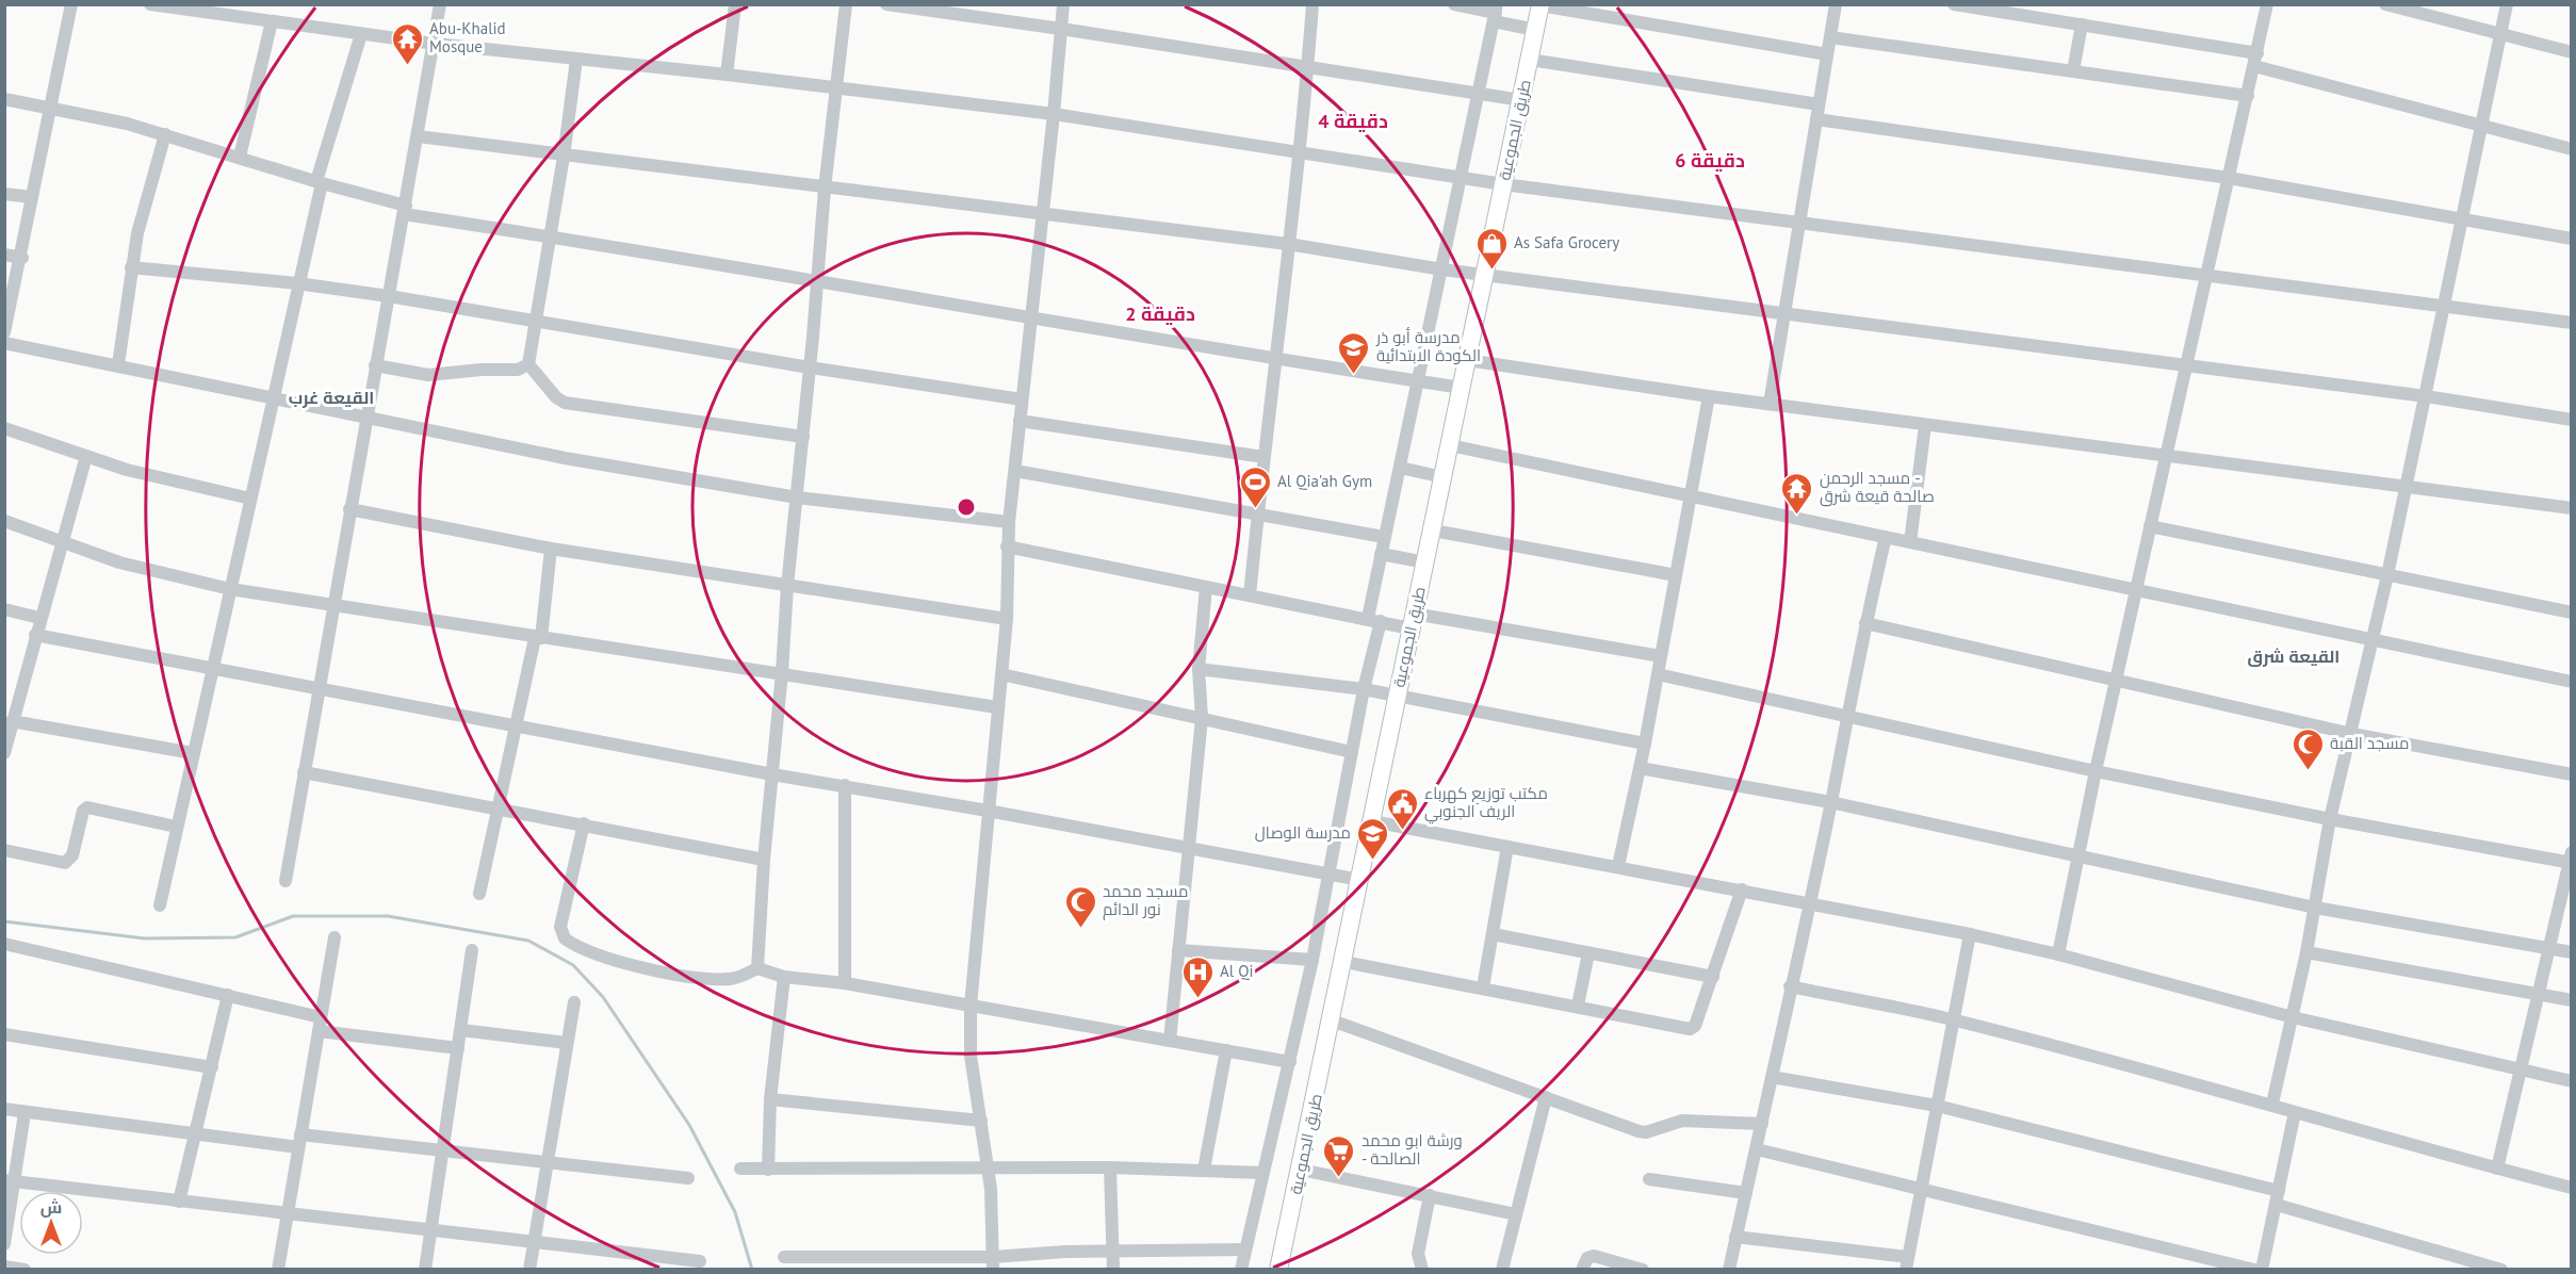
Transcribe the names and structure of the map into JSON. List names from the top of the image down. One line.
{"streets":{"main road":["طريق الجموعية"]},"districts":["القيعة غرب","القيعة شرق"],"places":{"temple":["Abu-Khalid Mosque","مسجد الرحمن - صالحة قيعة شرق"],"shop":["As Safa Grocery"],"school or university":["مدرسة أبو ذر الكودة الابتدائية","مدرسة الوصال"],"sports":["Al Qia'ah Gym"],"mosque":["مسجد القبة","مسجد محمد نور الدائم"],"public building":["مكتب توزيع كهرباء الريف الجنوبي"],"hospital":["Al Qi"],"supermarket":["ورشة ابو محمد - الصالحة"]},"north":"top","rings":["4 دقيقة","6 دقيقة","2 دقيقة"]}
